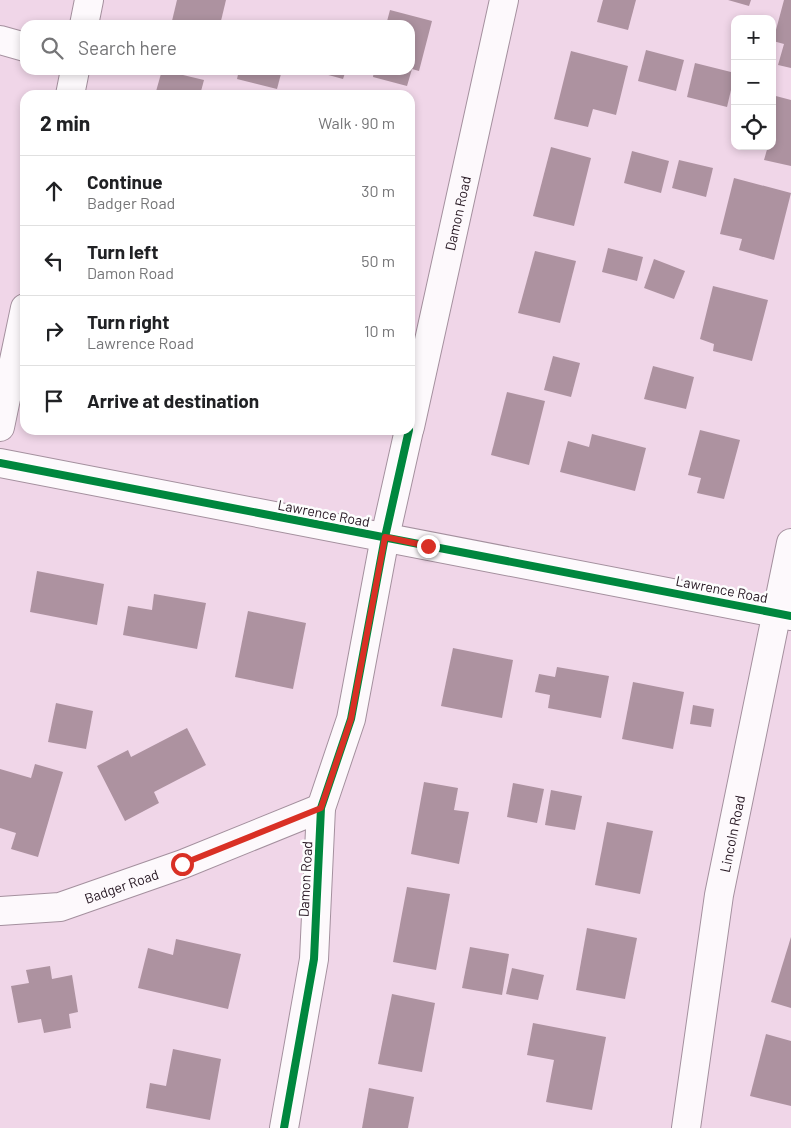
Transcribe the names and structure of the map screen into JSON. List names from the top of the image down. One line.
{"streets":{"street":["Damon Road","Lawrence Road","Lincoln Road","Badger Road"]},"crossings":[["Damon Road","Lawrence Road"],["Damon Road","Badger Road"],["Lawrence Road","Lincoln Road"]],"page":{"map_buttons":["+","−"],"search":"Search here","heading":["2 min","Walk · 90 m"],"list":[["Continue","Badger Road","30 m"],["Turn left","Damon Road","50 m"],["Turn right","Lawrence Road","10 m"],"Arrive at destination"]}}
